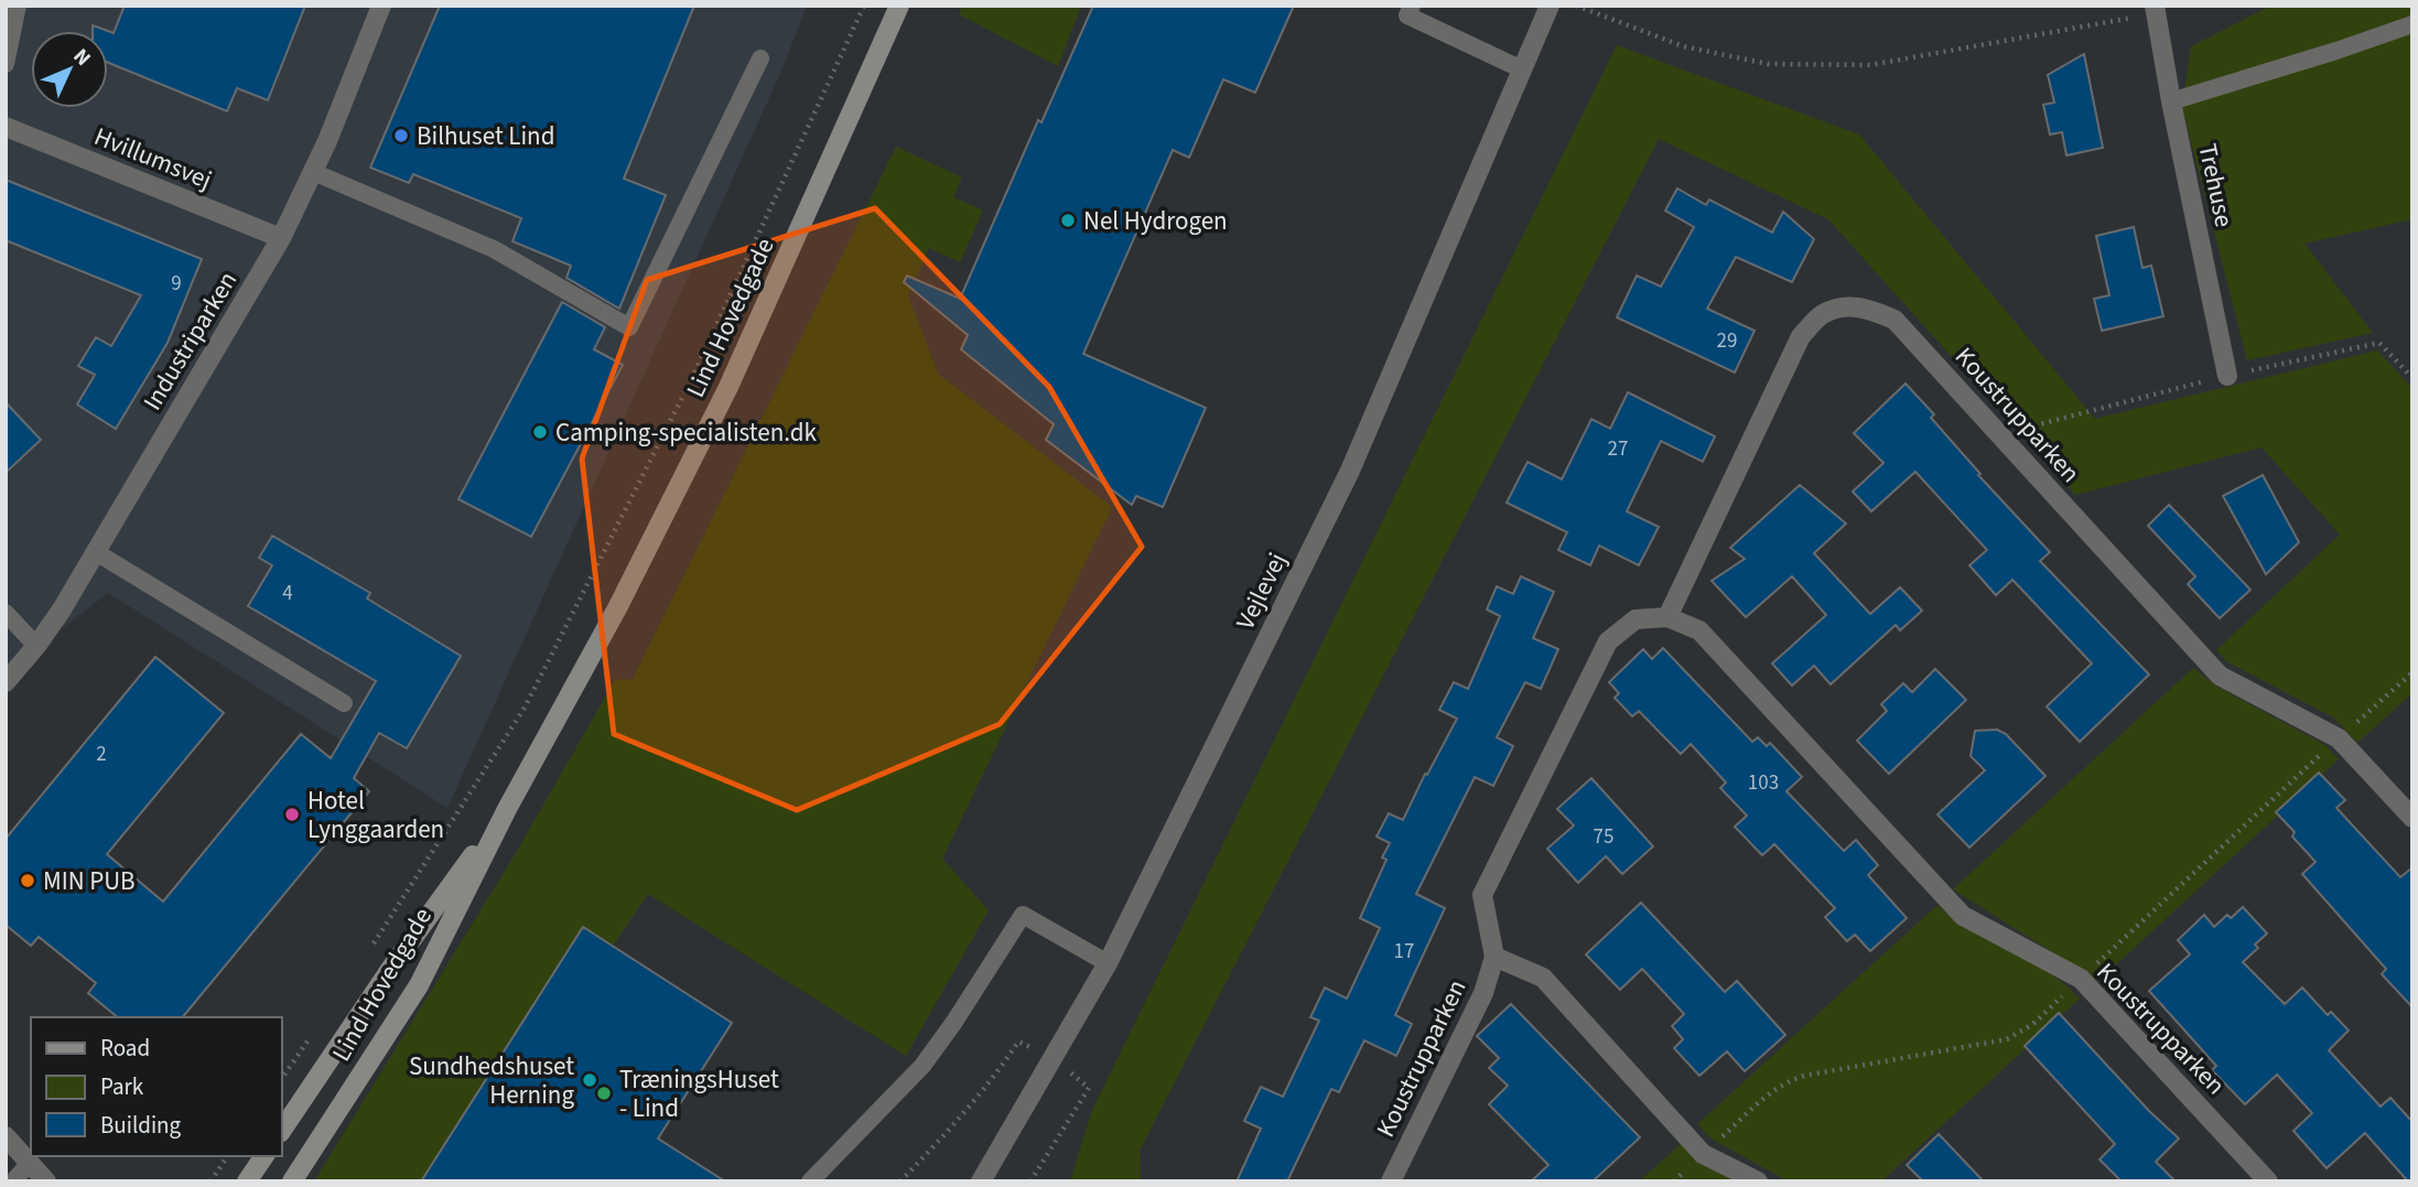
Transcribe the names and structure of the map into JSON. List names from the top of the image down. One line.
{"streets":{"main road":["Lind Hovedgade"],"street":["Hvillumsvej","Trehuse","Industriparken","Koustrupparken","Vejlevej"]},"crossings":[["Hvillumsvej","Industriparken"]],"places":["Bilhuset Lind","Nel Hydrogen","Camping-specialisten.dk","Hotel Lynggaarden","MIN PUB","Sundhedshuset Herning","TræningsHuset - Lind"],"house_numbers":["9","29","27","4","2","103","75","17"],"legend":["Road","Park","Building"],"north":"top right"}
